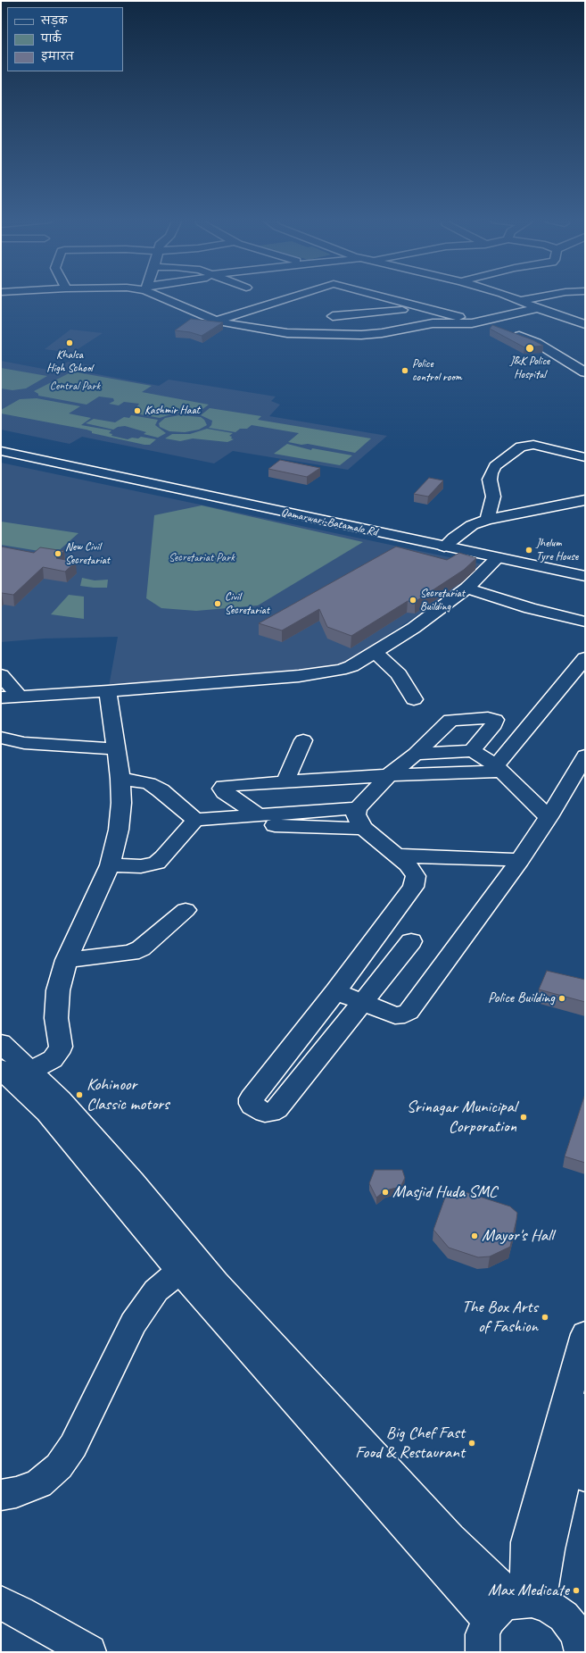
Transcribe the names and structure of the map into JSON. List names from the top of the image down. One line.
{"streets":{"street":["Qamarwari-Batamalo Rd"]},"parks":["Central Park","Secretariat Park"],"places":["Khalsa High School","J&K Police Hospital","Police control room","Kashmir Haat","Jhelum Tyre House","New Civil Secretariat","Secretariat Building","Civil Secretariat","Police Building","Kohinoor Classic motors","Srinagar Municipal Corporation","Masjid Huda SMC","Mayor's Hall","The Box Arts of Fashion","Big Chef Fast Food & Restaurant","Max Medicate"],"legend":["सड़क","पार्क","इमारत"]}
